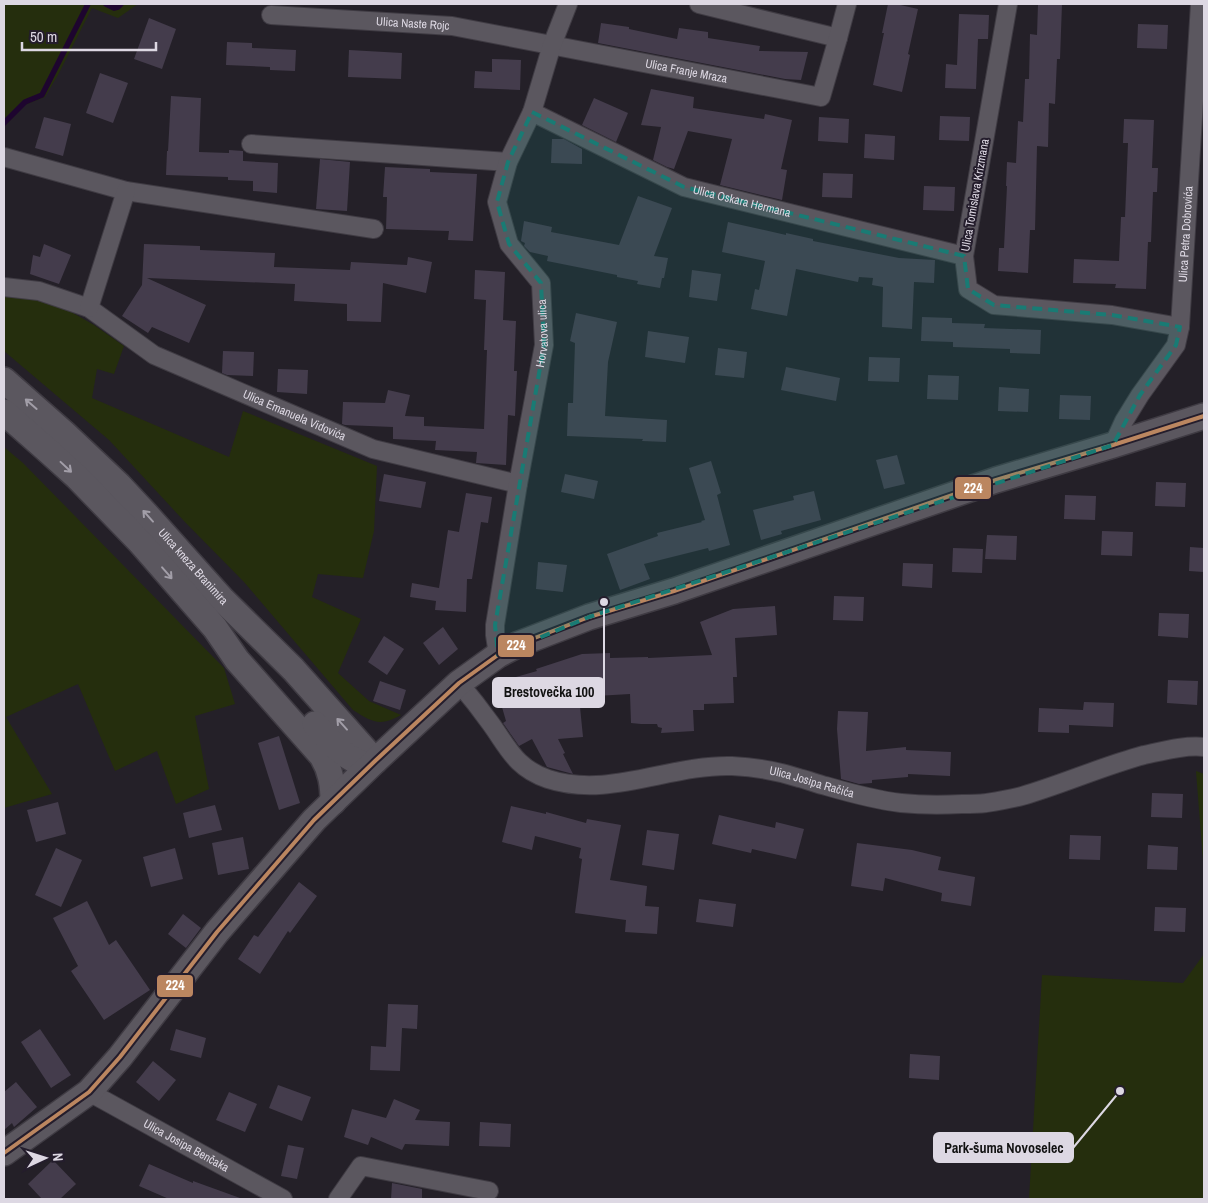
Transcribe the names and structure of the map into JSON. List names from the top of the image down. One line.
{"streets":{"street":["Ulica Naste Rojc","Ulica Franje Mraza","Ulica Tomislava Krizmana","Ulica Oskara Hermana","Ulica Petra Dobrovića","Horvatova ulica","Ulica Emanuela Vidovića","Ulica kneza Branimira","Ulica Josipa Račića","Ulica Josipa Benčaka"]},"crossings":[["Ulica Naste Rojc","Ulica Franje Mraza"],["Ulica Naste Rojc","Horvatova ulica"],["Ulica Franje Mraza","Horvatova ulica"],["Ulica Tomislava Krizmana","Ulica Oskara Hermana"],["Ulica Tomislava Krizmana","Ulica Petra Dobrovića"],["Ulica Oskara Hermana","Horvatova ulica"],["Horvatova ulica","Ulica Emanuela Vidovića"]],"places":["Brestovečka 100","Park-šuma Novoselec"],"lines":["transit line 224"],"scale_bar":"50 m","north":"right"}
